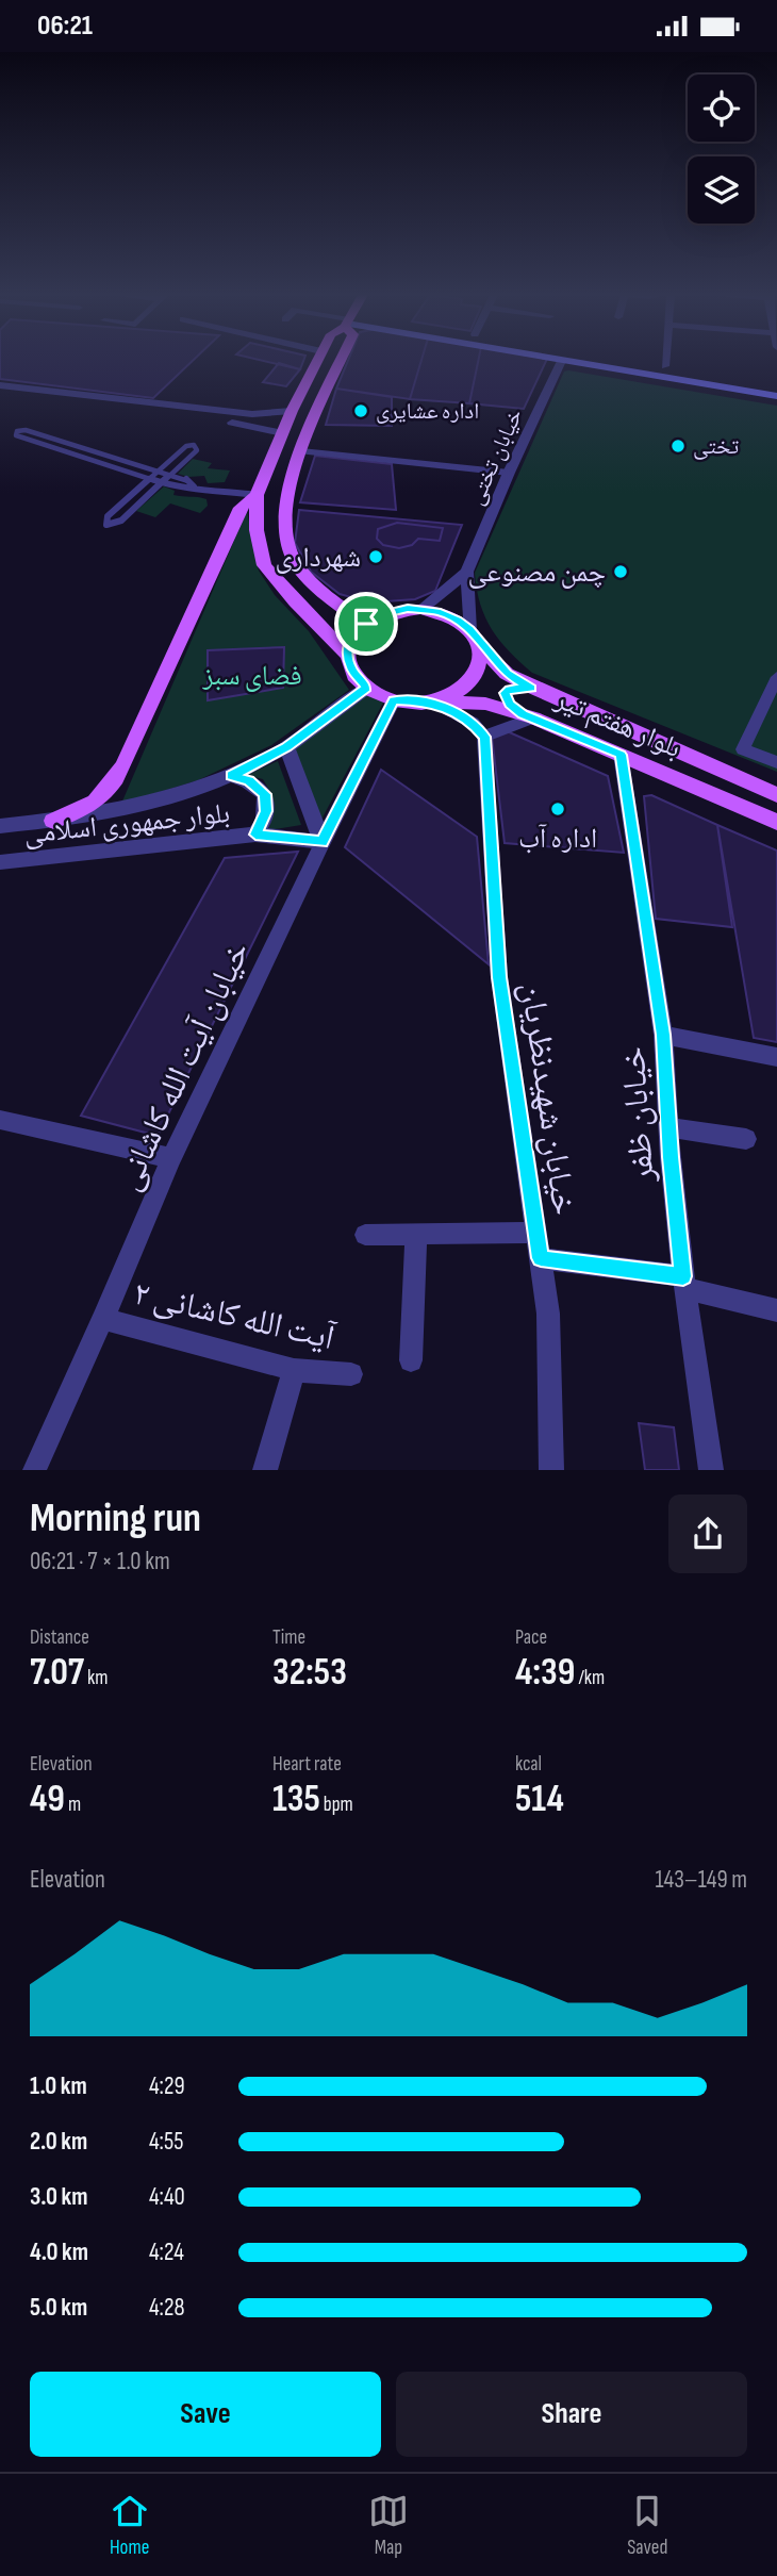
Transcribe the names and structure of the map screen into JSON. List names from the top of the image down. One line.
{"streets":{"main road":["بلوار هفتم تیر"],"street":["خیابان تختی","بلوار جمهوری اسلامی","خیابان آیت الله کاشانی","خیابان شهیدنظریان","خیابان ظفر","آیت الله کاشانی ۲"]},"crossings":[["بلوار هفتم تیر","بلوار جمهوری اسلامی"],["بلوار هفتم تیر","خیابان ظفر"],["بلوار جمهوری اسلامی","خیابان آیت الله کاشانی"],["خیابان آیت الله کاشانی","آیت الله کاشانی ۲"]],"parks":["فضای سبز"],"places":["اداره عشایری","تختی","شهرداری","چمن مصنوعی","اداره آب"],"page":{"status":"06:21","heading":["Morning run","06:21 · 7 × 1.0 km"],"stats":[["Distance","7.07 km"],["Time","32:53"],["Pace","4:39 /km"],["Elevation","49 m"],["Heart rate","135 bpm"],["kcal","514"]],"chart":["Elevation","143–149 m"],"list":[{"name":"1.0 km","note":"4:29"},{"name":"2.0 km","note":"4:55"},{"name":"3.0 km","note":"4:40"},{"name":"4.0 km","note":"4:24"},{"name":"5.0 km","note":"4:28"}],"buttons":["Save","Share"],"tabs":["Home","Map","Saved"]}}
